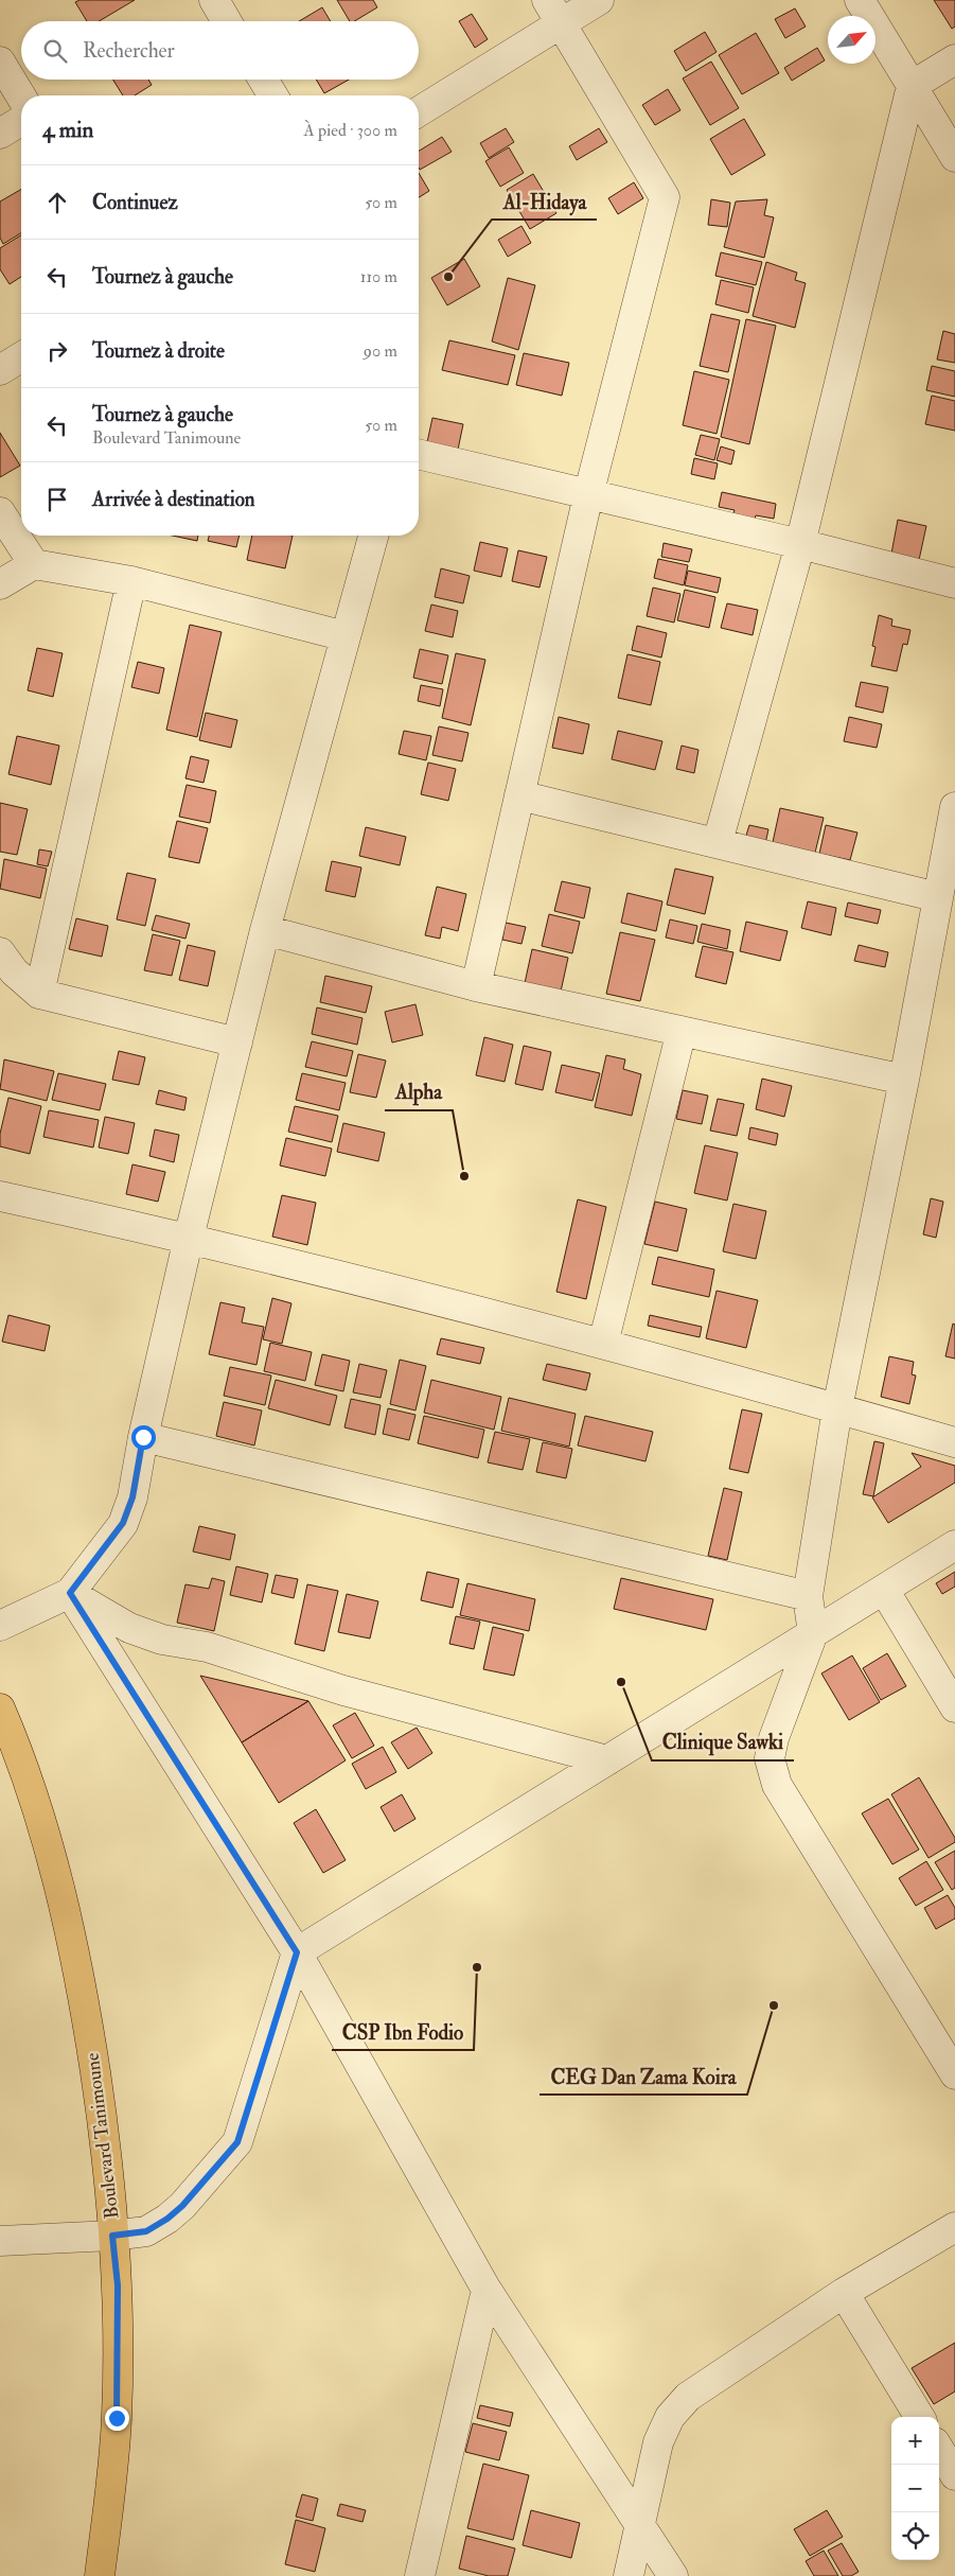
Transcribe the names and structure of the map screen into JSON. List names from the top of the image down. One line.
{"streets":{"main road":["Boulevard Tanimoune"]},"places":["Al-Hidaya","Alpha","Clinique Sawki","CSP Ibn Fodio","CEG Dan Zama Koira"],"north":"top right","page":{"search":"Rechercher","heading":["4 min","À pied · 300 m"],"list":[["Continuez","50 m"],["Tournez à gauche","110 m"],["Tournez à droite","90 m"],["Tournez à gauche","Boulevard Tanimoune","50 m"],"Arrivée à destination"],"map_buttons":["+","−"]}}
